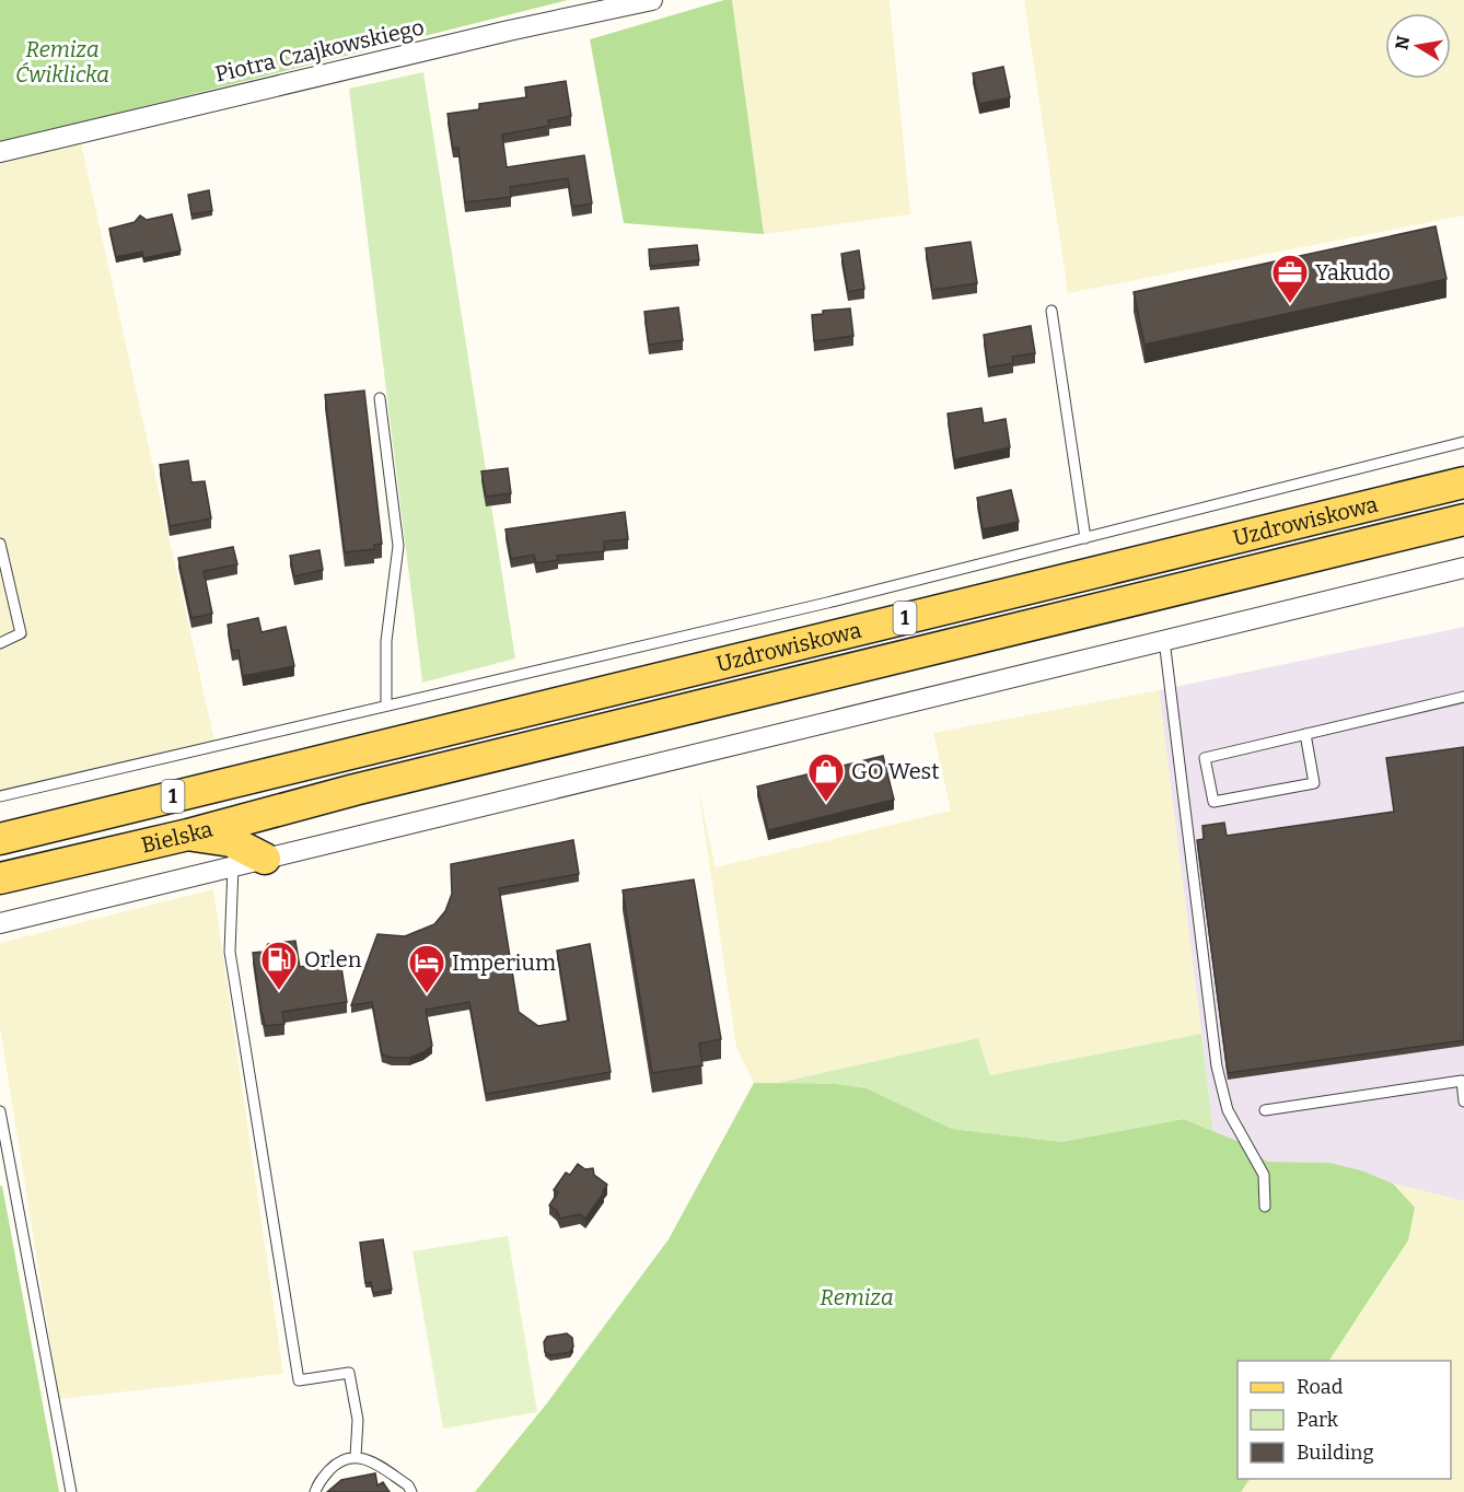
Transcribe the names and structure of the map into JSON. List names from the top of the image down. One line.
{"streets":{"main road":["Uzdrowiskowa","1","Bielska"],"street":["Piotra Czajkowskiego"]},"crossings":[["Uzdrowiskowa","Bielska"]],"parks":["Remiza Ćwiklicka","Remiza"],"places":{"office":["Yakudo"],"shop":["GO West"],"fuel station":["Orlen"],"hotel":["Imperium"]},"legend":["Road","Park","Building"],"north":"left"}
